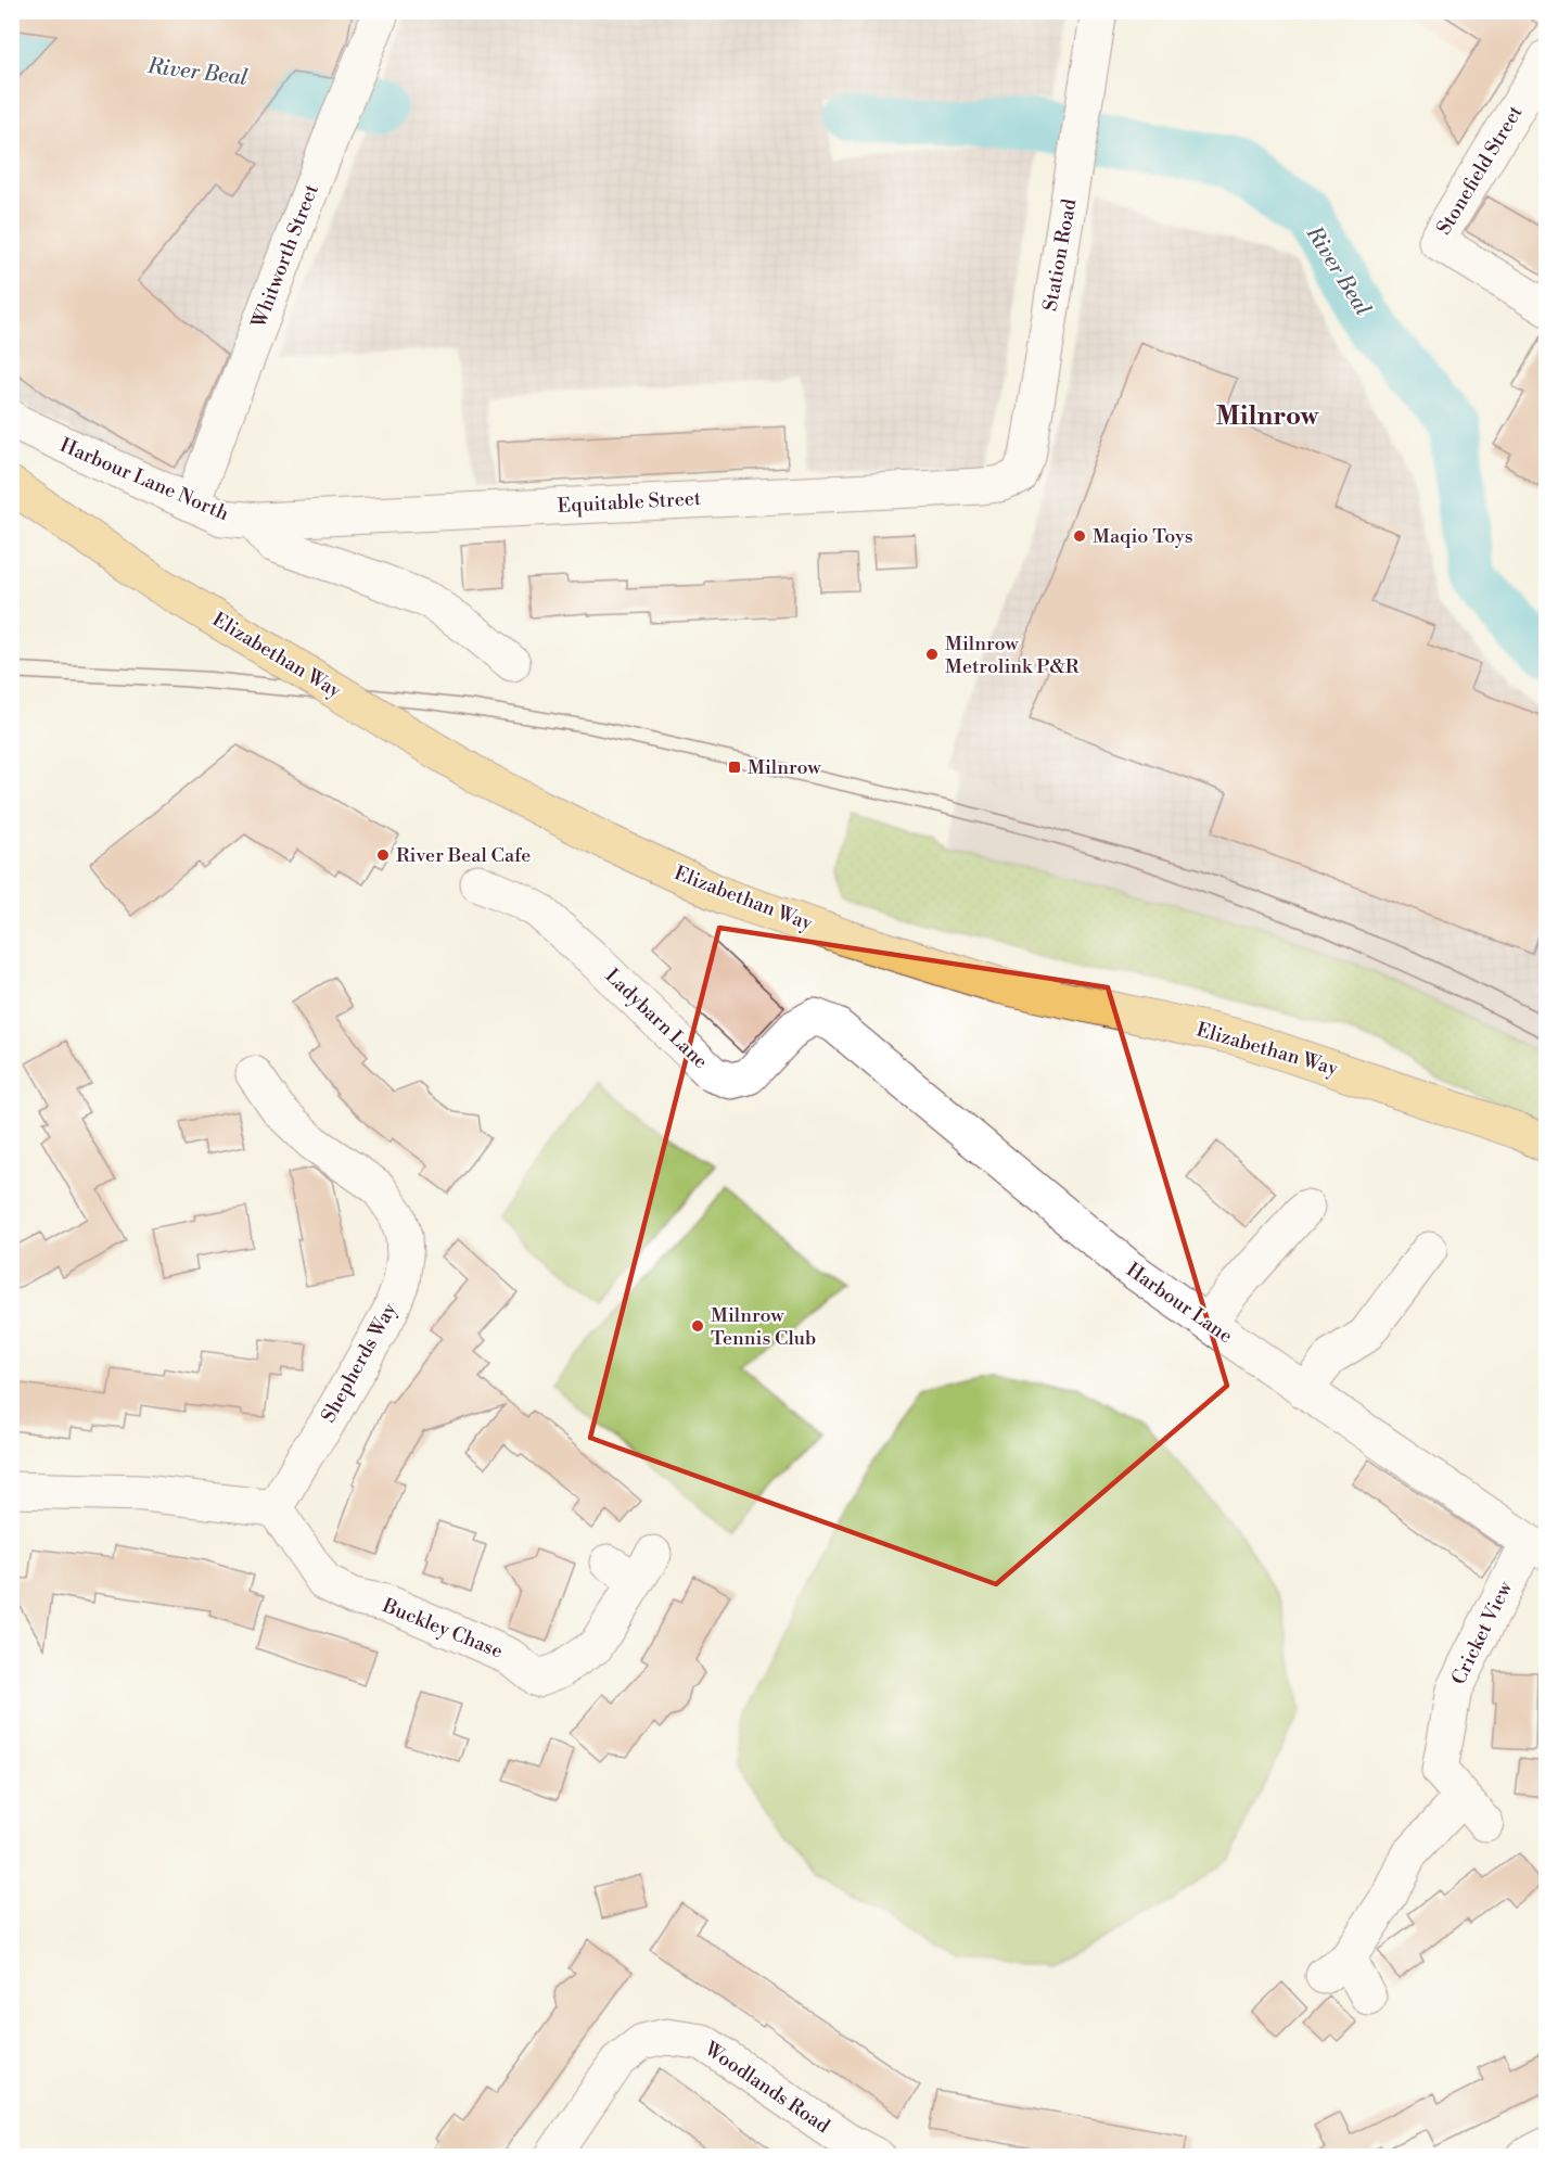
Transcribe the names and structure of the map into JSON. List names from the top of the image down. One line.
{"streets":{"main road":["Elizabethan Way"],"street":["Stonefield Street","Station Road","Whitworth Street","Harbour Lane North","Equitable Street","Ladybarn Lane","Harbour Lane","Shepherds Way","Buckley Chase","Cricket View","Woodlands Road"]},"crossings":[["Station Road","Equitable Street"],["Whitworth Street","Harbour Lane North"],["Harbour Lane North","Equitable Street"],["Ladybarn Lane","Harbour Lane"],["Harbour Lane","Cricket View"],["Shepherds Way","Buckley Chase"]],"districts":["Milnrow"],"water":["River Beal"],"places":{"other":["Maqio Toys","Milnrow Metrolink P&R","River Beal Cafe","Milnrow Tennis Club"],"transit":["Milnrow"]}}
